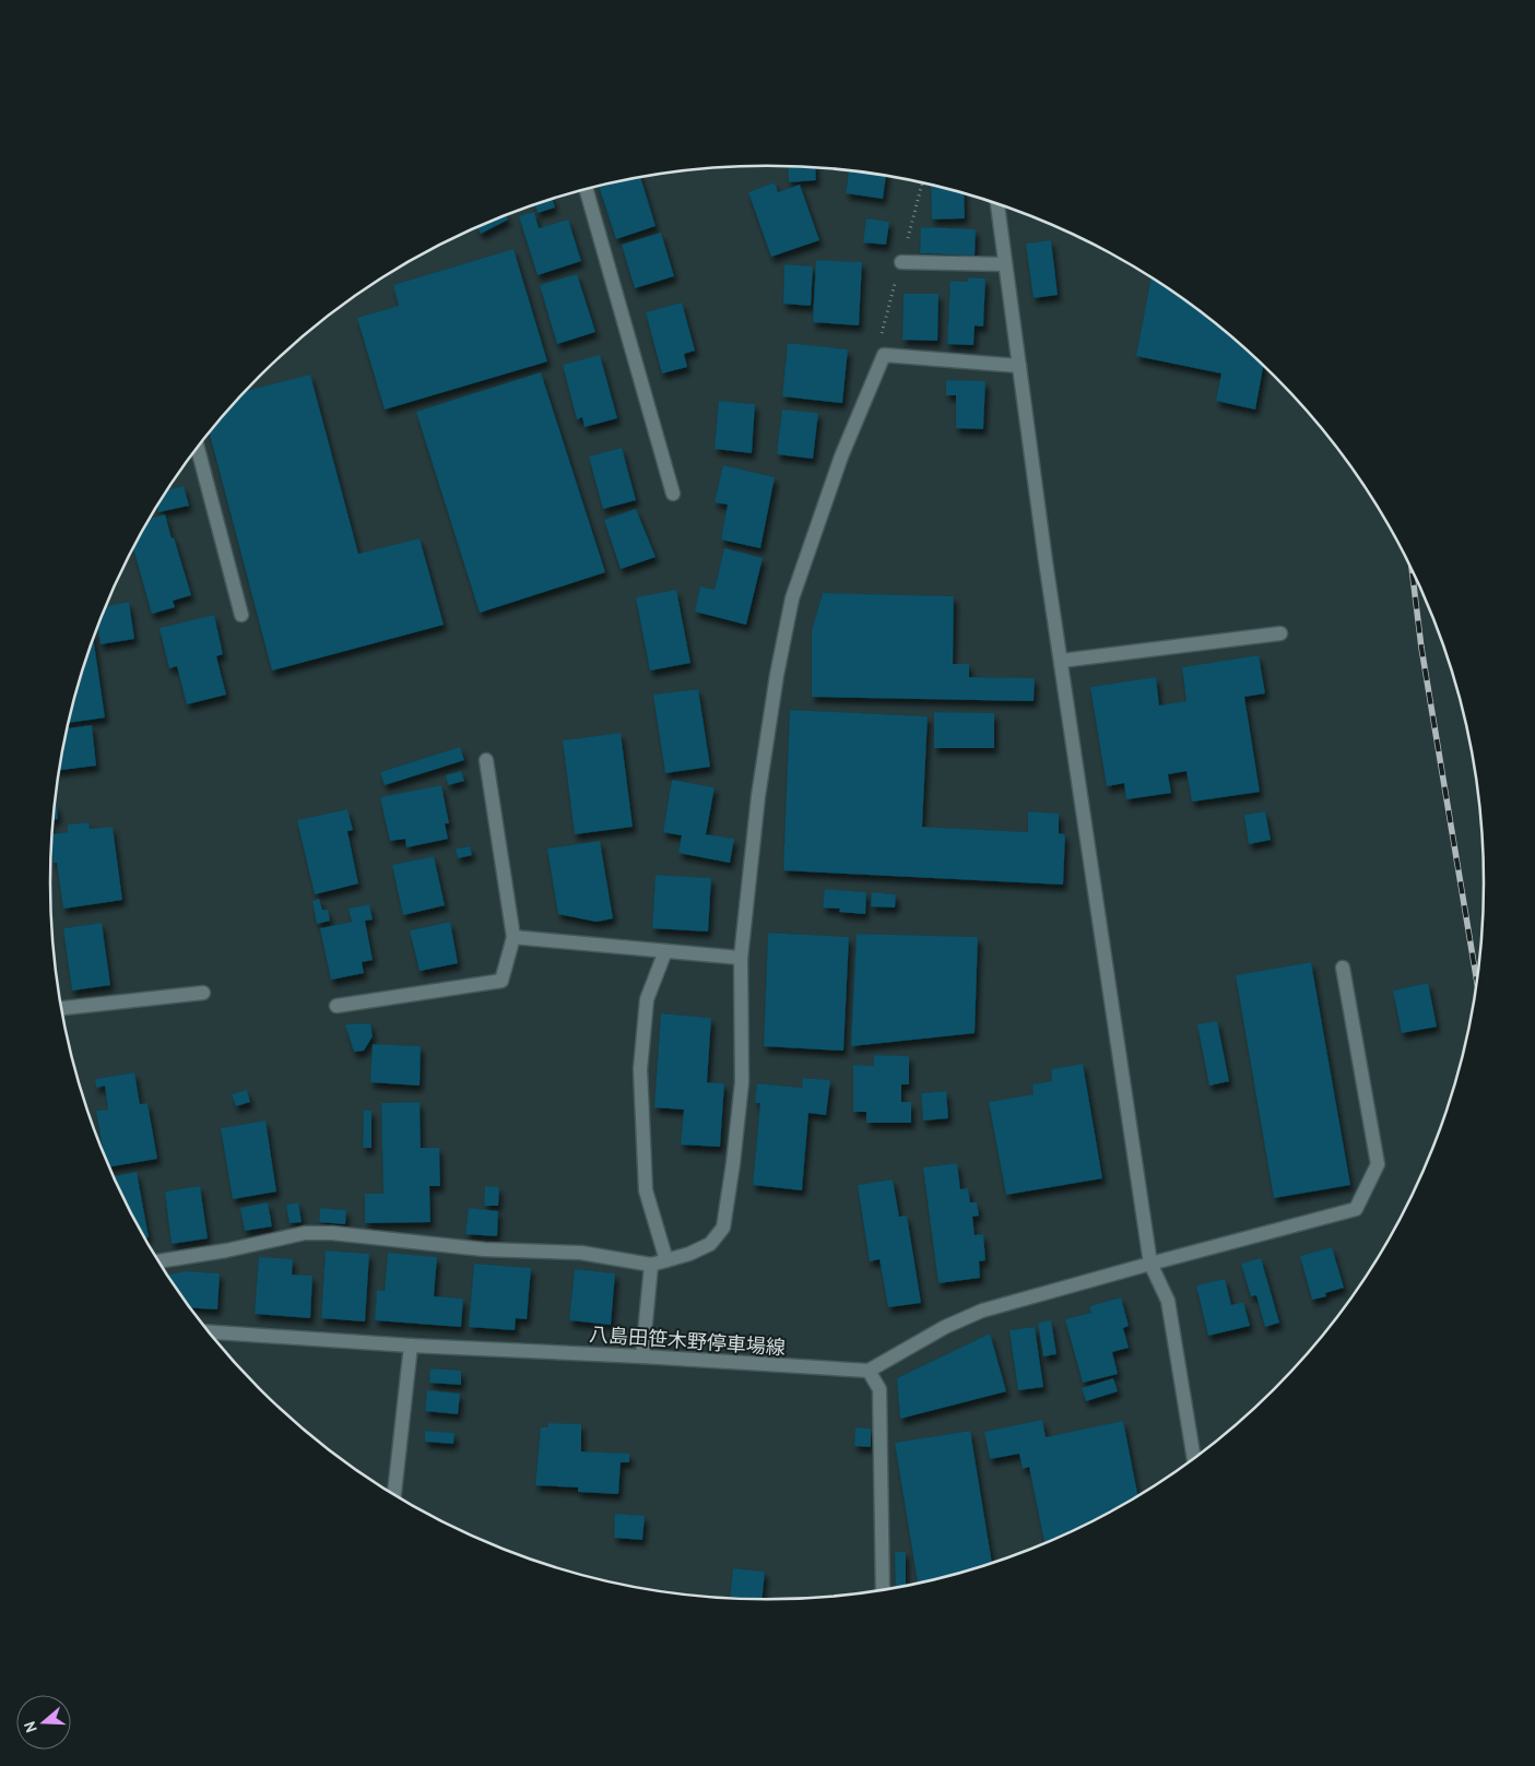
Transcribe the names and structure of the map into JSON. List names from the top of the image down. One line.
{"streets":{"street":["八島田笹木野停車場線"]},"north":"left"}
